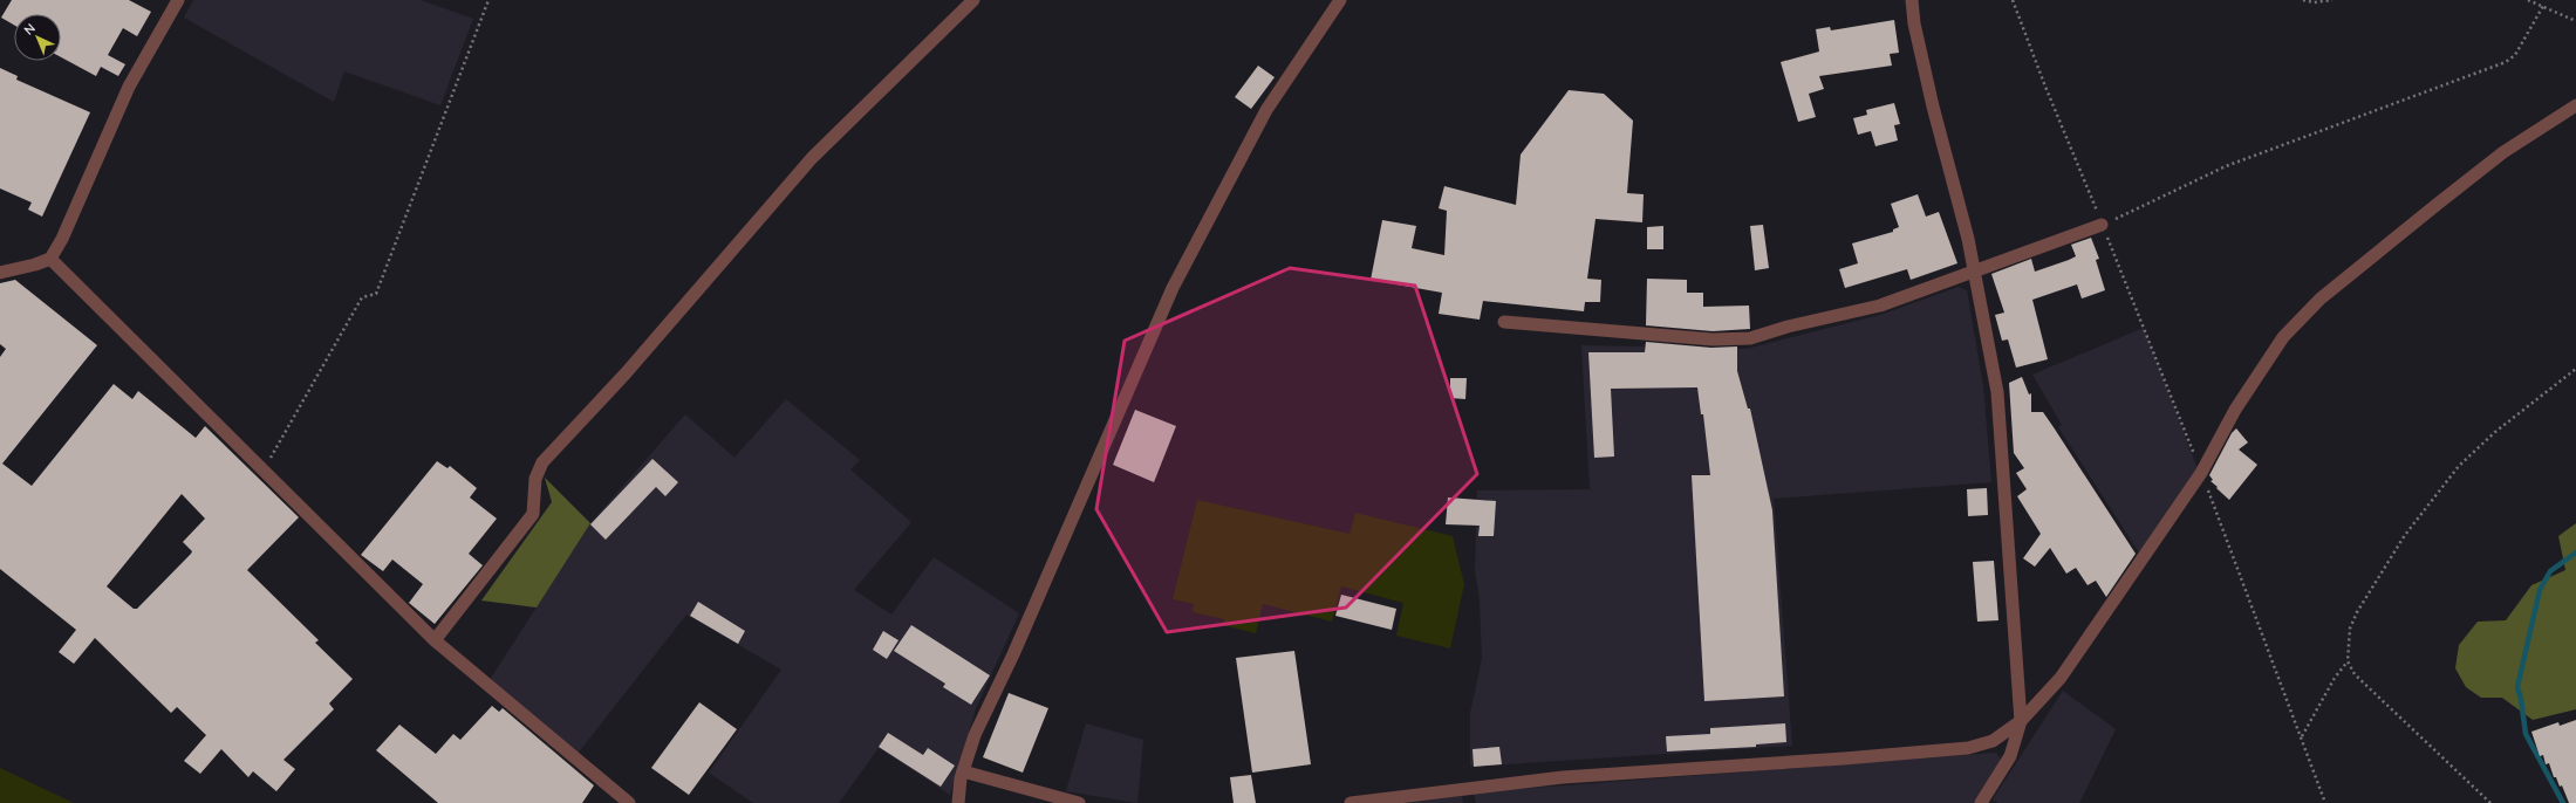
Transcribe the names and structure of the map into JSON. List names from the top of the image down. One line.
{"north":"top left"}
